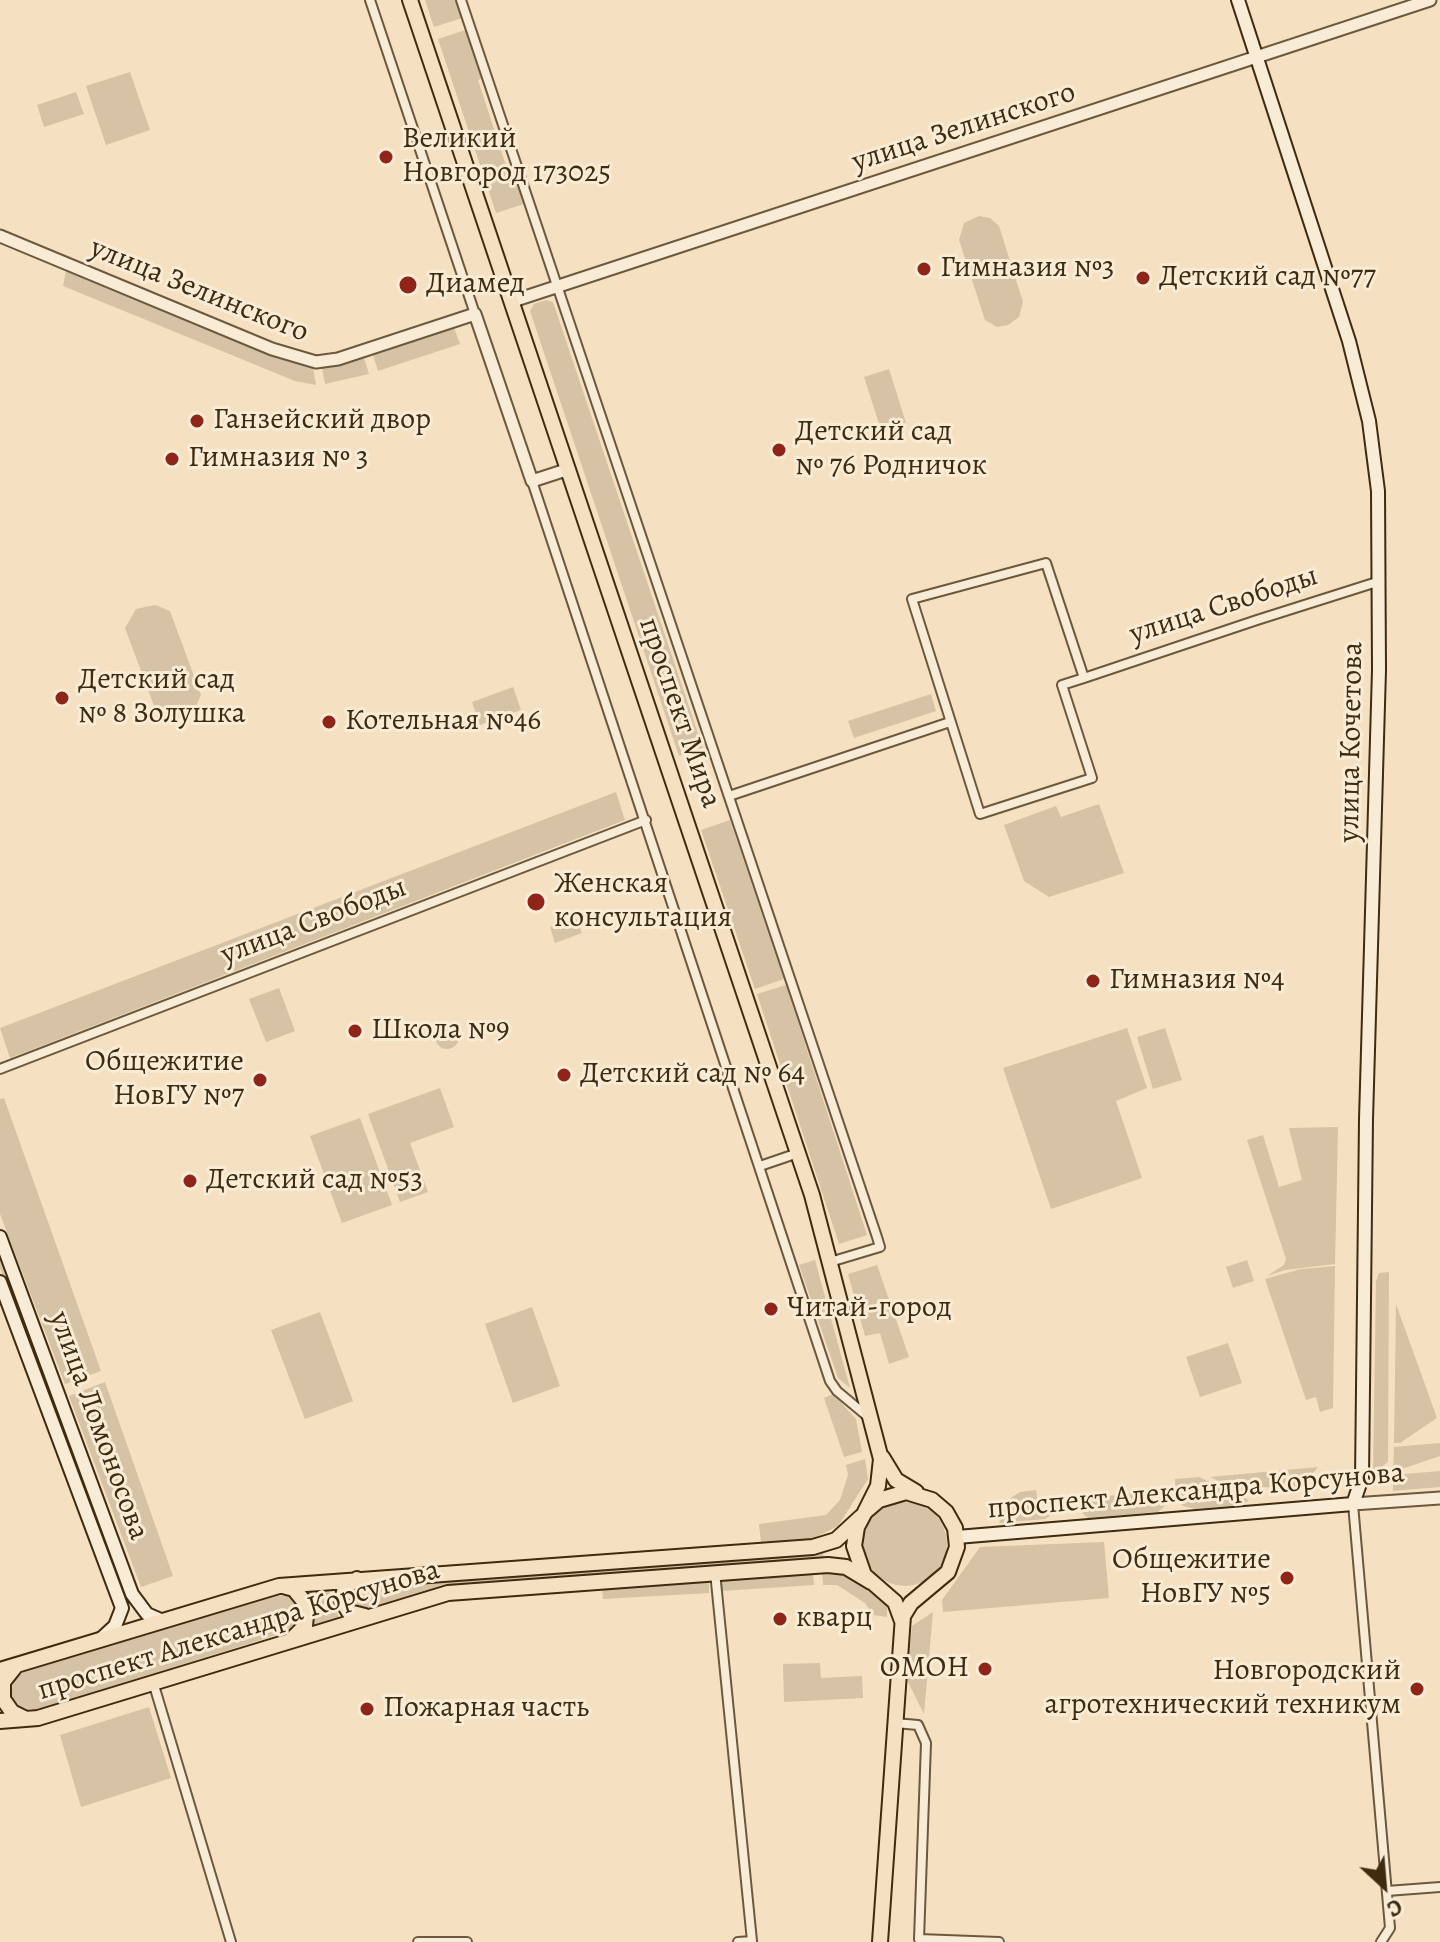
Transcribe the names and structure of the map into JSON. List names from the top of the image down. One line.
{"streets":{"main road":["проспект Мира","улица Кочетова","улица Ломоносова","проспект Александра Корсунова"],"street":["улица Зелинского","улица Свободы"]},"crossings":[["улица Зелинского","проспект Мира"],["улица Зелинского","улица Кочетова"],["улица Свободы","улица Кочетова"],["проспект Мира","проспект Александра Корсунова"],["улица Кочетова","проспект Александра Корсунова"]],"places":["Великий Новгород 173025","Гимназия №3","Детский сад №77","Диамед","Ганзейский двор","Детский сад № 76 Родничок","Гимназия № 3","Детский сад № 8 Золушка","Котельная №46","Женская консультация","Гимназия №4","Школа №9","Детский сад № 64","Общежитие НовГУ №7","Детский сад №53","Читай-город","Общежитие НовГУ №5","кварц","ОМОН","Новгородский агротехнический техникум","Пожарная часть"],"north":"bottom right"}
